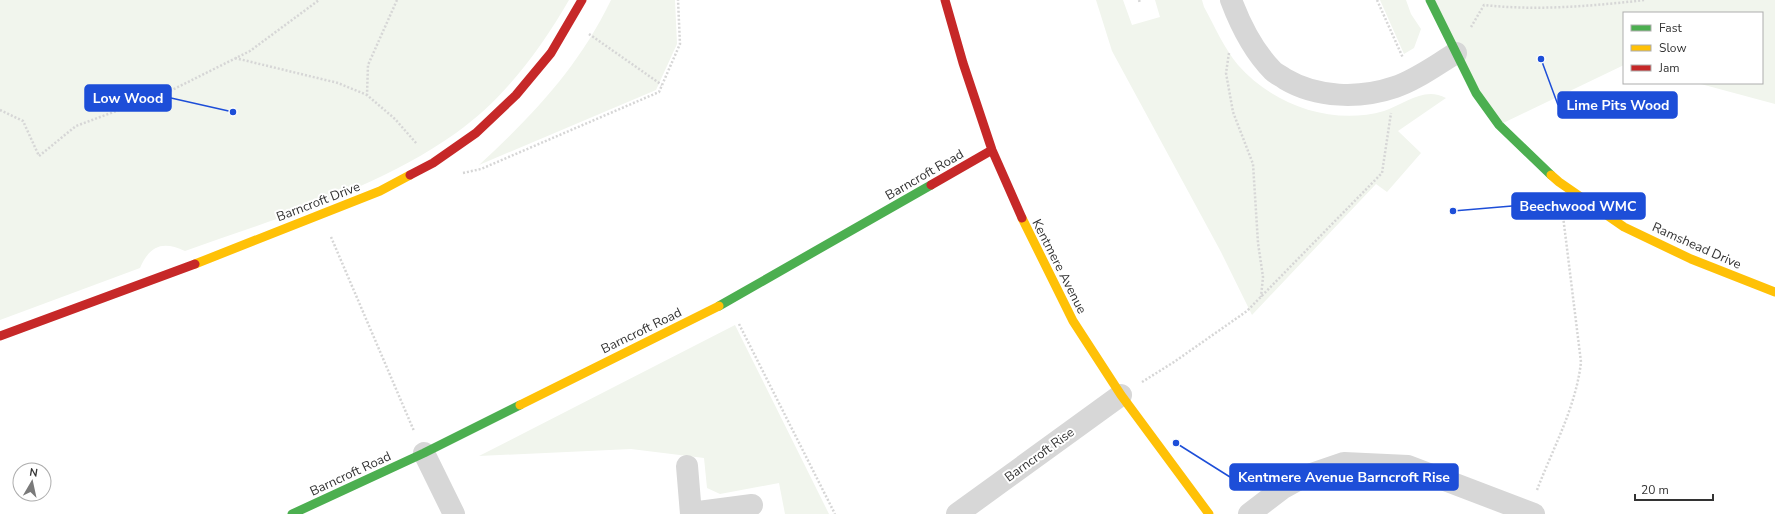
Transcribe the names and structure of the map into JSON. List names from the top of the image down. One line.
{"streets":{"street":["Barncroft Road","Barncroft Drive","Ramshead Drive","Kentmere Avenue","Barncroft Rise"]},"crossings":[["Barncroft Road","Kentmere Avenue"],["Kentmere Avenue","Barncroft Rise"]],"places":["Lime Pits Wood","Low Wood","Beechwood WMC","Kentmere Avenue Barncroft Rise"],"legend":["Fast","Slow","Jam"],"scale_bar":"20 m","north":"top"}
